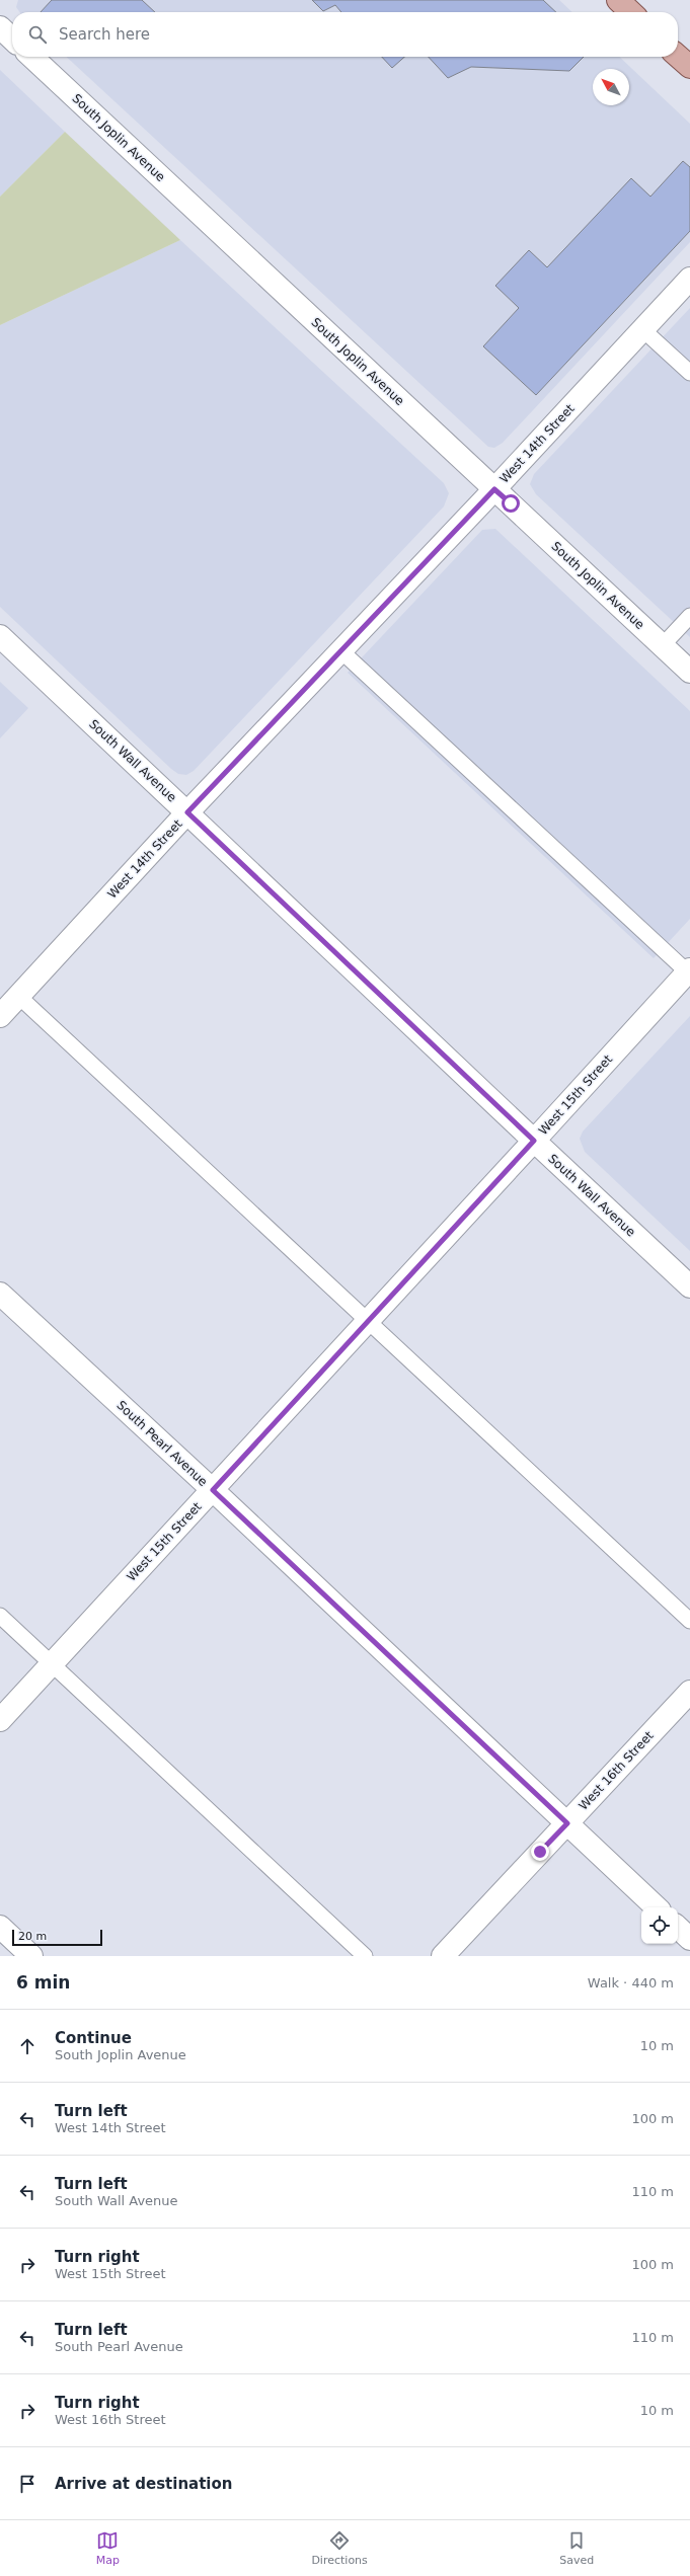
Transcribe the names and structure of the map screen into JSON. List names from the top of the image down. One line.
{"streets":{"street":["South Joplin Avenue","West 14th Street","South Wall Avenue","West 15th Street","South Pearl Avenue","West 16th Street"]},"crossings":[["South Joplin Avenue","West 14th Street"],["West 14th Street","South Wall Avenue"],["South Wall Avenue","West 15th Street"],["West 15th Street","South Pearl Avenue"],["South Pearl Avenue","West 16th Street"]],"scale_bar":"20 m","north":"top left","page":{"search":"Search here","scale":"20 m","heading":["6 min","Walk · 440 m"],"list":[["Continue","South Joplin Avenue","10 m"],["Turn left","West 14th Street","100 m"],["Turn left","South Wall Avenue","110 m"],["Turn right","West 15th Street","100 m"],["Turn left","South Pearl Avenue","110 m"],["Turn right","West 16th Street","10 m"],"Arrive at destination"],"nav":["Map","Directions","Saved"]}}
